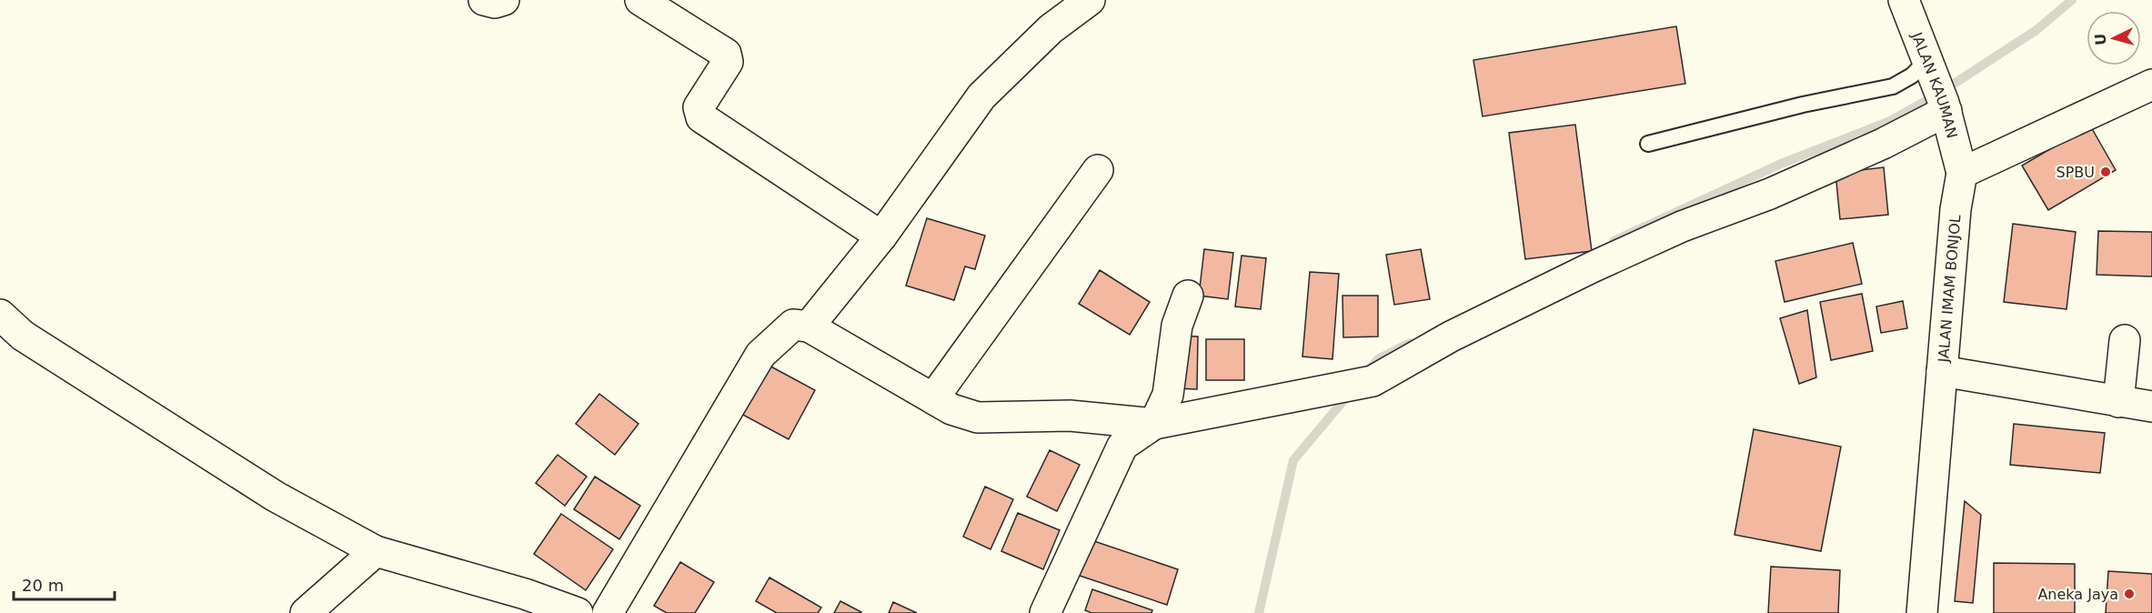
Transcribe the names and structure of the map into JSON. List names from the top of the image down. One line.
{"streets":{"street":["JALAN KAUMAN","JALAN IMAM BONJOL"]},"crossings":[["JALAN KAUMAN","JALAN IMAM BONJOL"]],"places":["SPBU","Aneka Jaya"],"scale_bar":"20 m","north":"left"}
